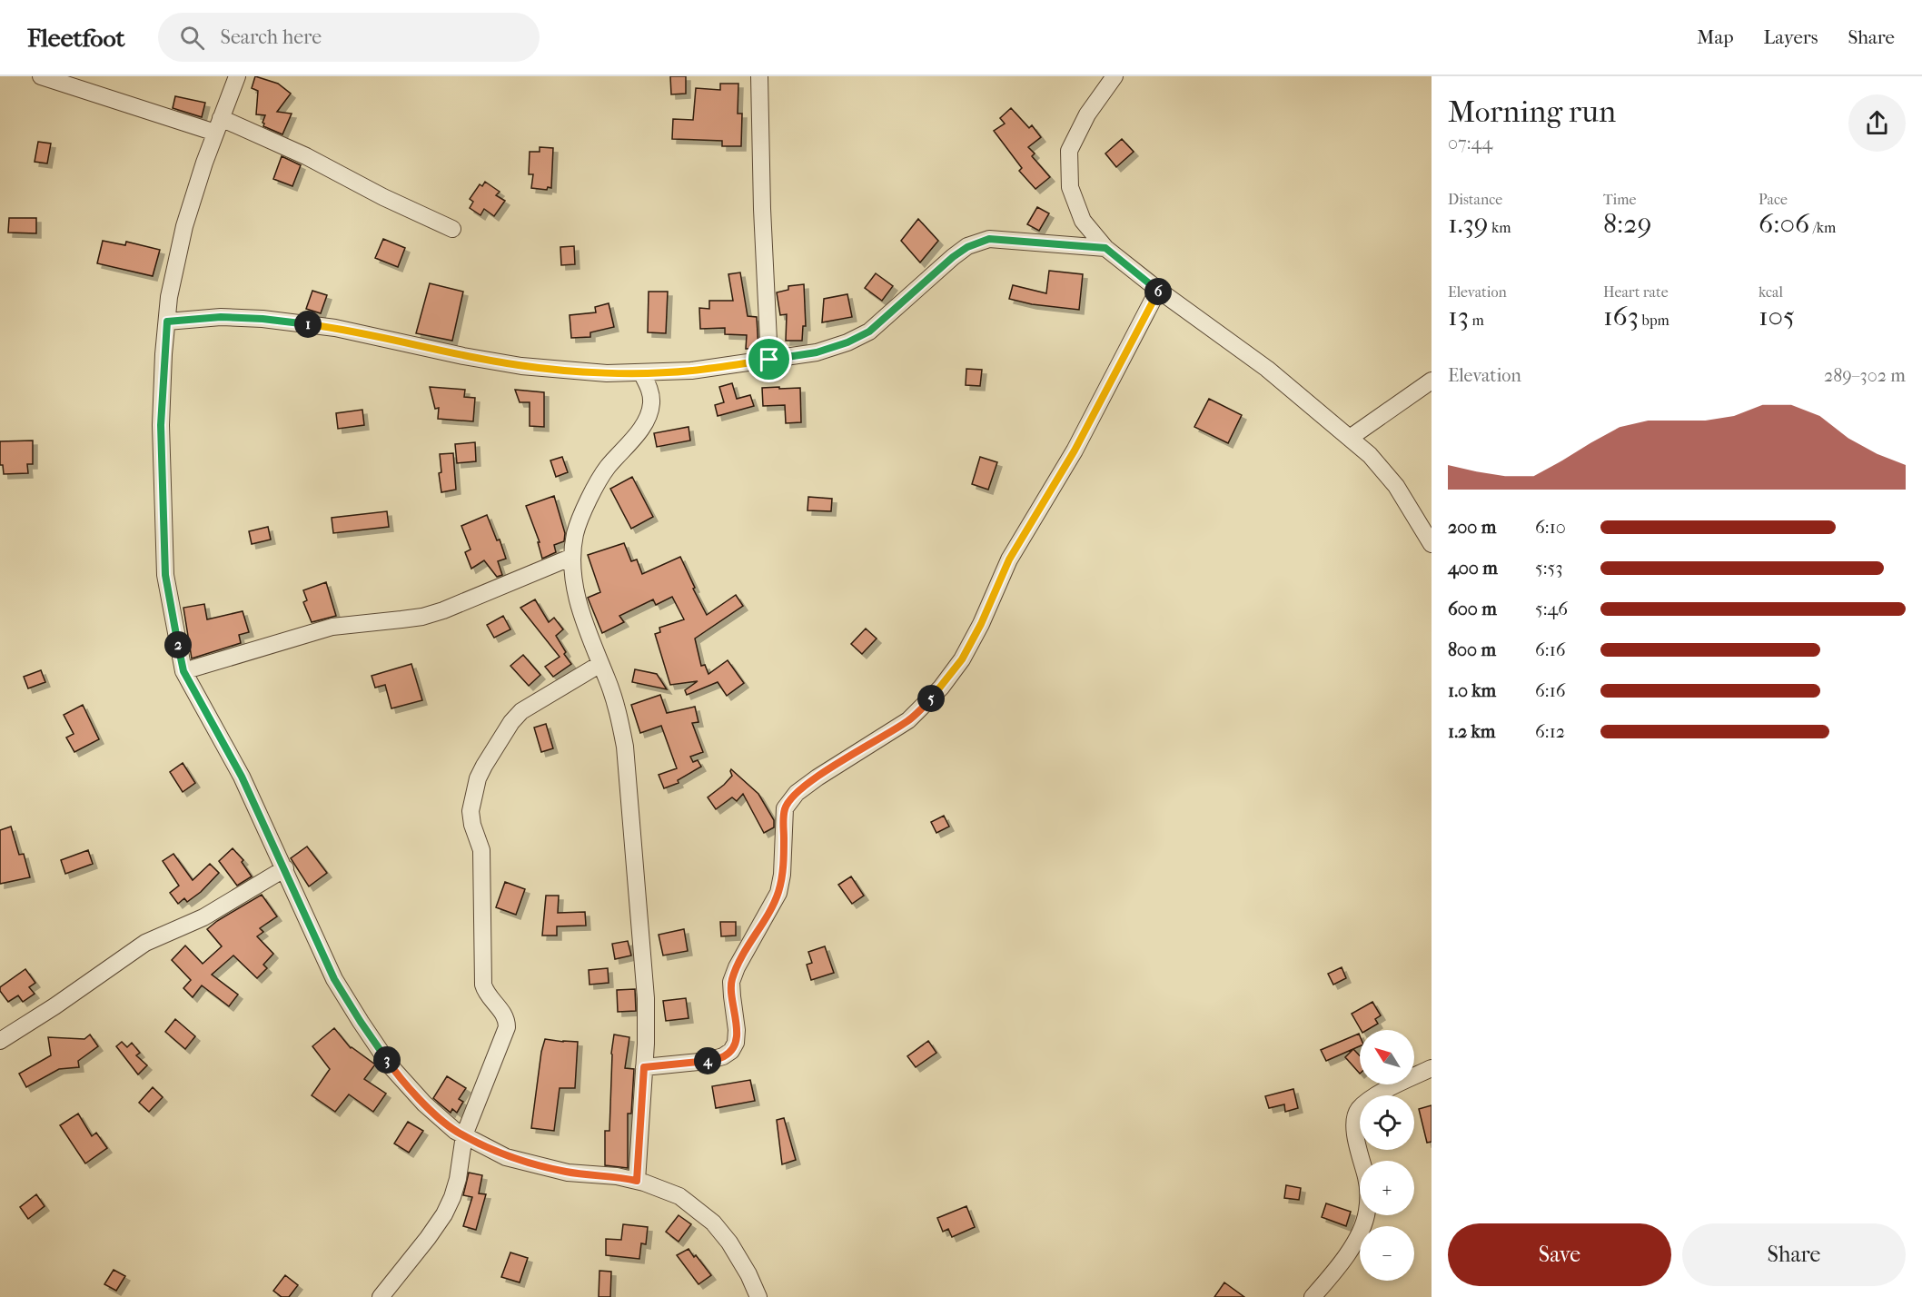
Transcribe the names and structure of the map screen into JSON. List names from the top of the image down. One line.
{"north":"top left","page":{"header":"Fleetfoot","search":"Search here","nav":["Map","Layers","Share"],"heading":["Morning run","07:44"],"stats":[["Distance","1.39 km"],["Time","8:29"],["Pace","6:06 /km"],["Elevation","13 m"],["Heart rate","163 bpm"],["kcal","105"]],"pins":["6","1","2","5","3","4"],"chart":["Elevation","289–302 m"],"list":[{"name":"200 m","note":"6:10"},{"name":"400 m","note":"5:53"},{"name":"600 m","note":"5:46"},{"name":"800 m","note":"6:16"},{"name":"1.0 km","note":"6:16"},{"name":"1.2 km","note":"6:12"}],"map_buttons":["+","−"],"buttons":["Save","Share"]}}
